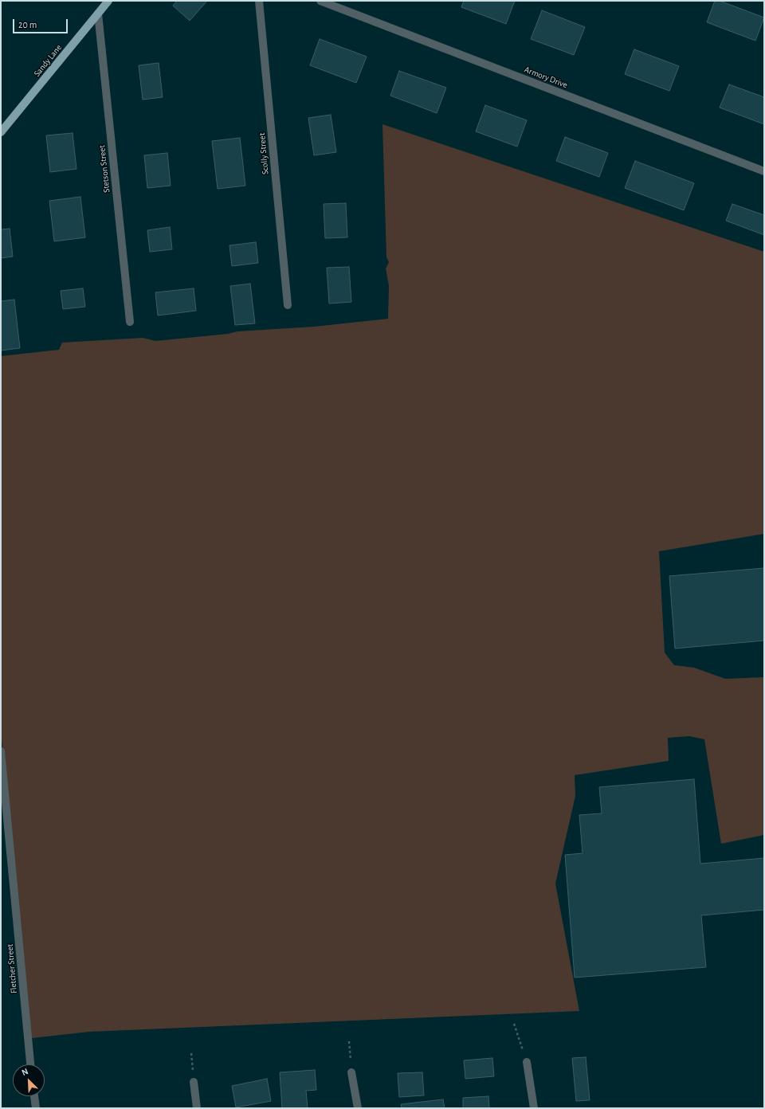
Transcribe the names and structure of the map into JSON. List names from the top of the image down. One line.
{"streets":{"main road":["Sandy Lane"],"street":["Armory Drive","Scolly Street","Stetson Street","Fletcher Street"]},"crossings":[["Sandy Lane","Stetson Street"]],"scale_bar":"20 m","north":"top left"}
